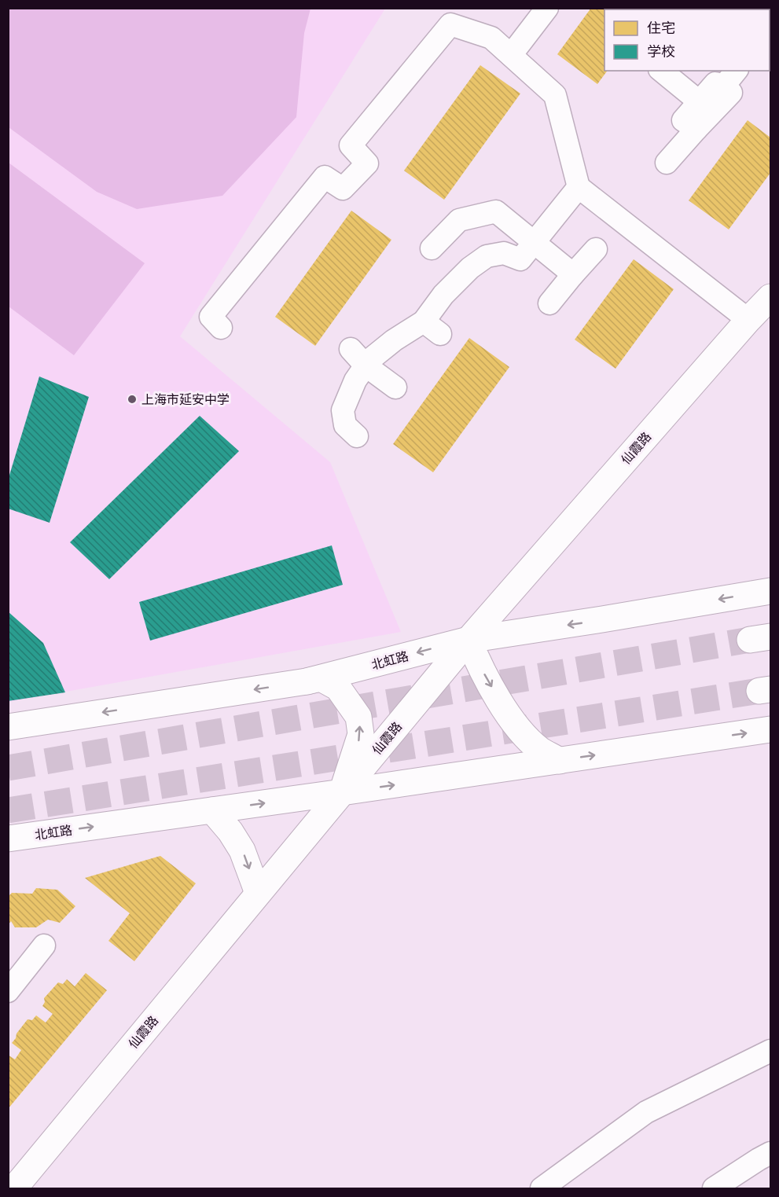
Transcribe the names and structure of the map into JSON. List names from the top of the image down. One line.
{"streets":{"main road":["仙霞路","北虹路"]},"crossings":[["仙霞路","北虹路"]],"places":["上海市延安中学"],"legend":["住宅","学校"]}
